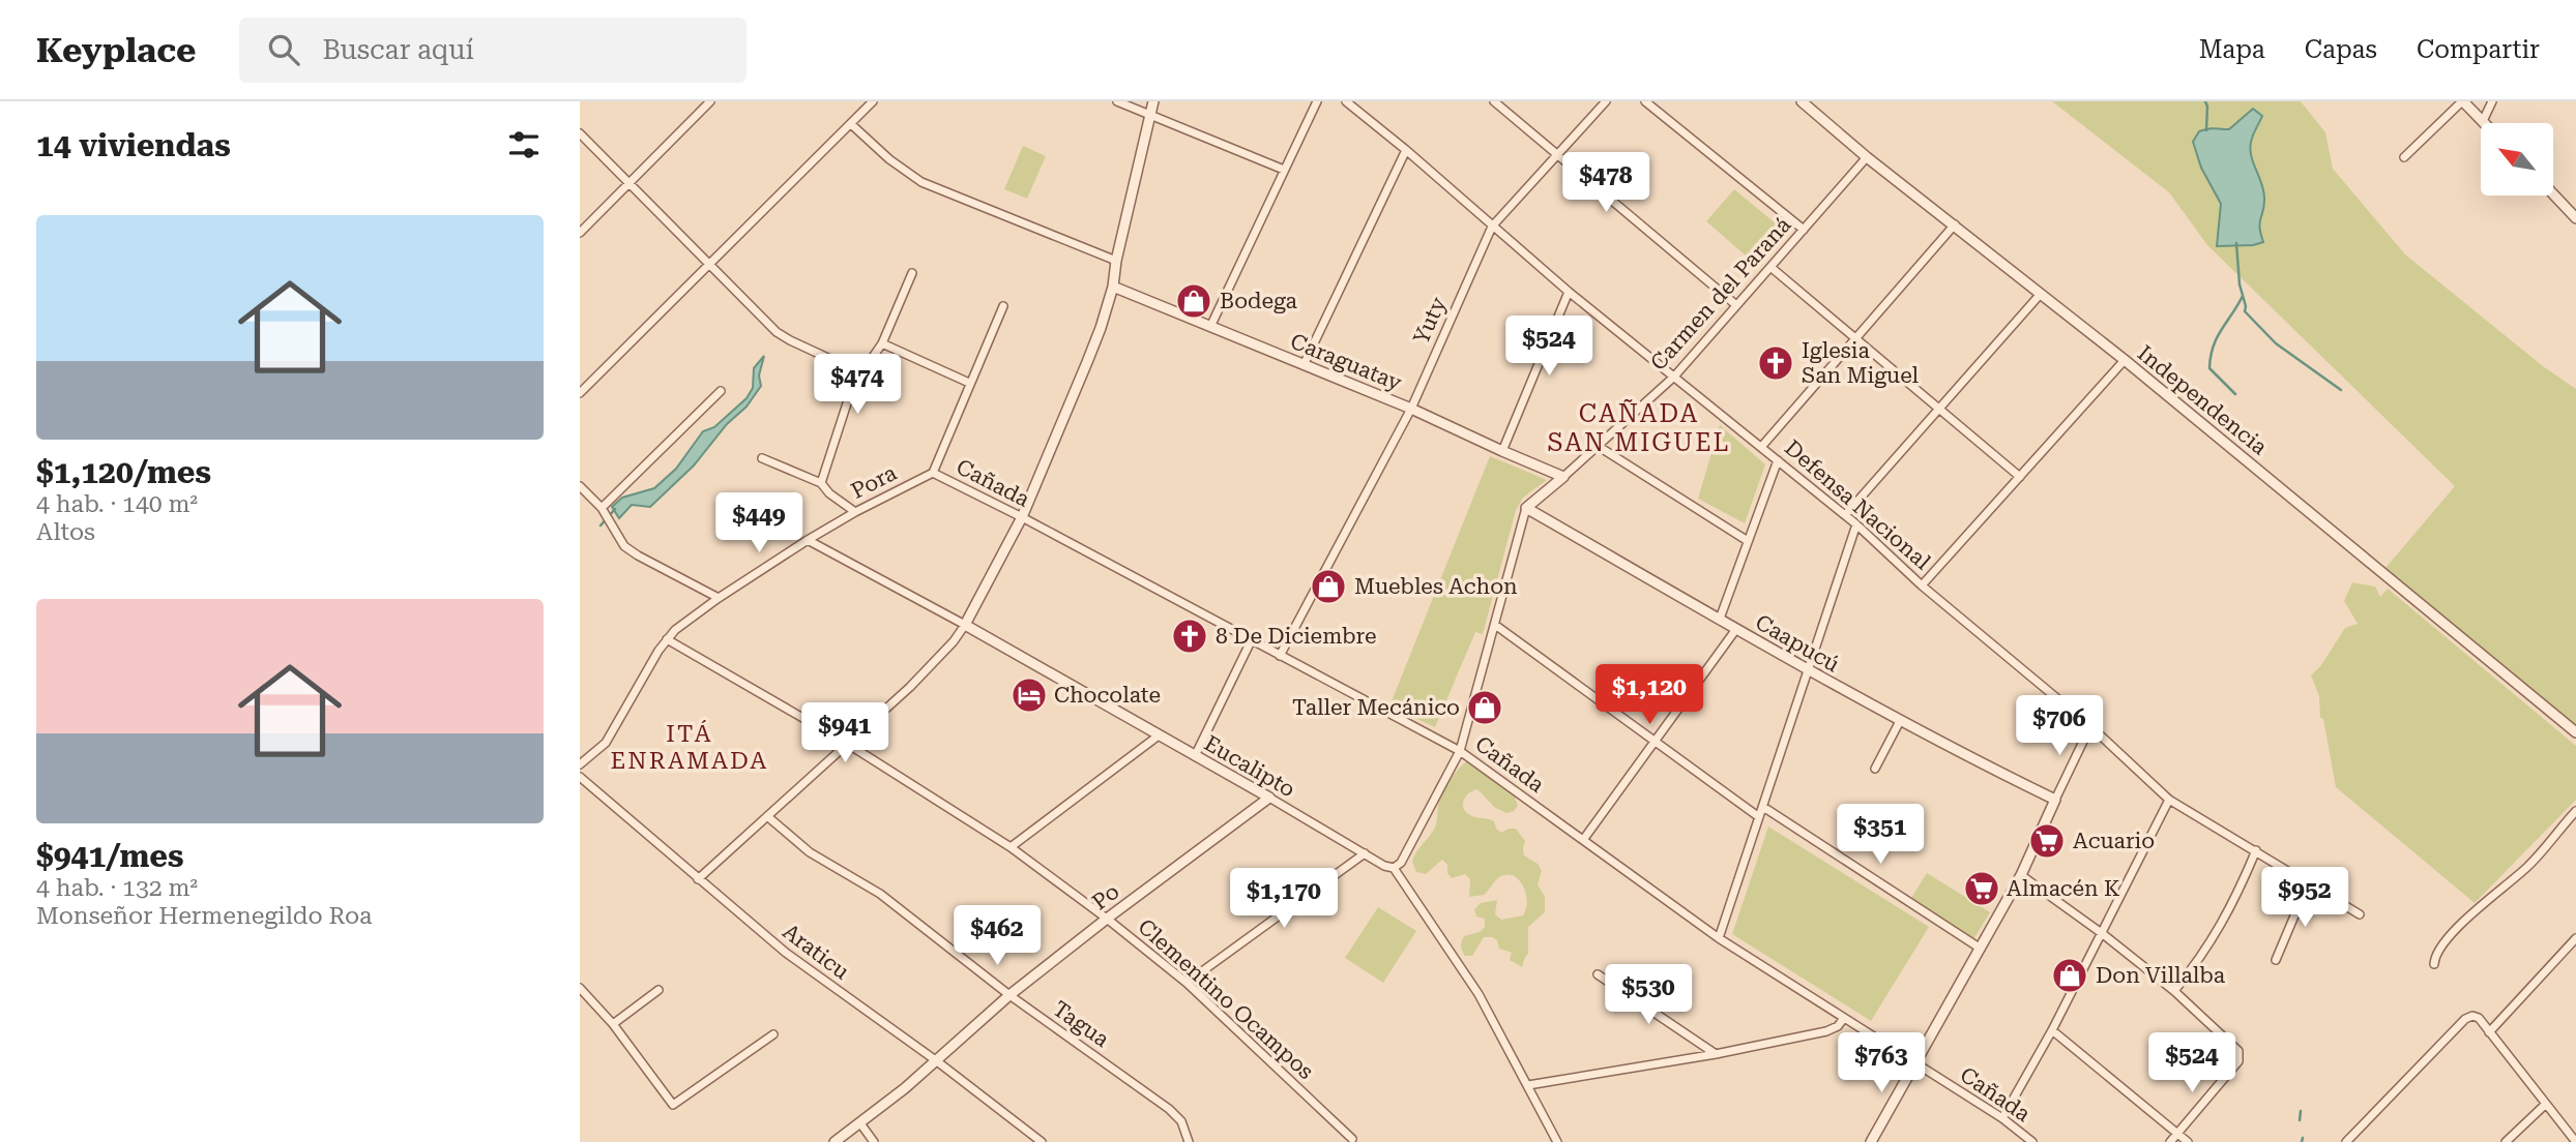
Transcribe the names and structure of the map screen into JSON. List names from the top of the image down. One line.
{"streets":{"street":["Carmen del Paraná","Yuty","Caraguatay","Independencia","Pora","Cañada","Defensa Nacional","Caapucú","Eucalipto","Po","Araticu","Clementino Ocampos","Tagua"]},"crossings":[["Carmen del Paraná","Caraguatay"],["Carmen del Paraná","Independencia"],["Carmen del Paraná","Defensa Nacional"],["Carmen del Paraná","Caapucú"],["Yuty","Caraguatay"],["Yuty","Cañada"],["Yuty","Defensa Nacional"],["Pora","Cañada"],["Pora","Eucalipto"],["Pora","Clementino Ocampos"],["Eucalipto","Po"],["Po","Araticu"],["Po","Clementino Ocampos"],["Po","Tagua"]],"districts":["CAÑADA SAN MIGUEL","ITÁ ENRAMADA"],"places":{"shop":["Bodega","Muebles Achon","Taller Mecánico","Don Villalba"],"church":["Iglesia San Miguel","8 De Diciembre"],"hotel":["Chocolate"],"supermarket":["Acuario","Almacén K"]},"north":"top left","page":{"header":"Keyplace","search":"Buscar aquí","nav":["Mapa","Capas","Compartir"],"heading":"14 viviendas","price":["$478","$524","$474","$449","$1,120","$706","$941","$351","$952","$1,170","$462","$530","$763","$524"],"list":[{"name":"$1,120/mes","note":"4 hab. · 140 m² · Altos"},{"name":"$941/mes","note":"4 hab. · 132 m² · Monseñor Hermenegildo Roa"}]}}
